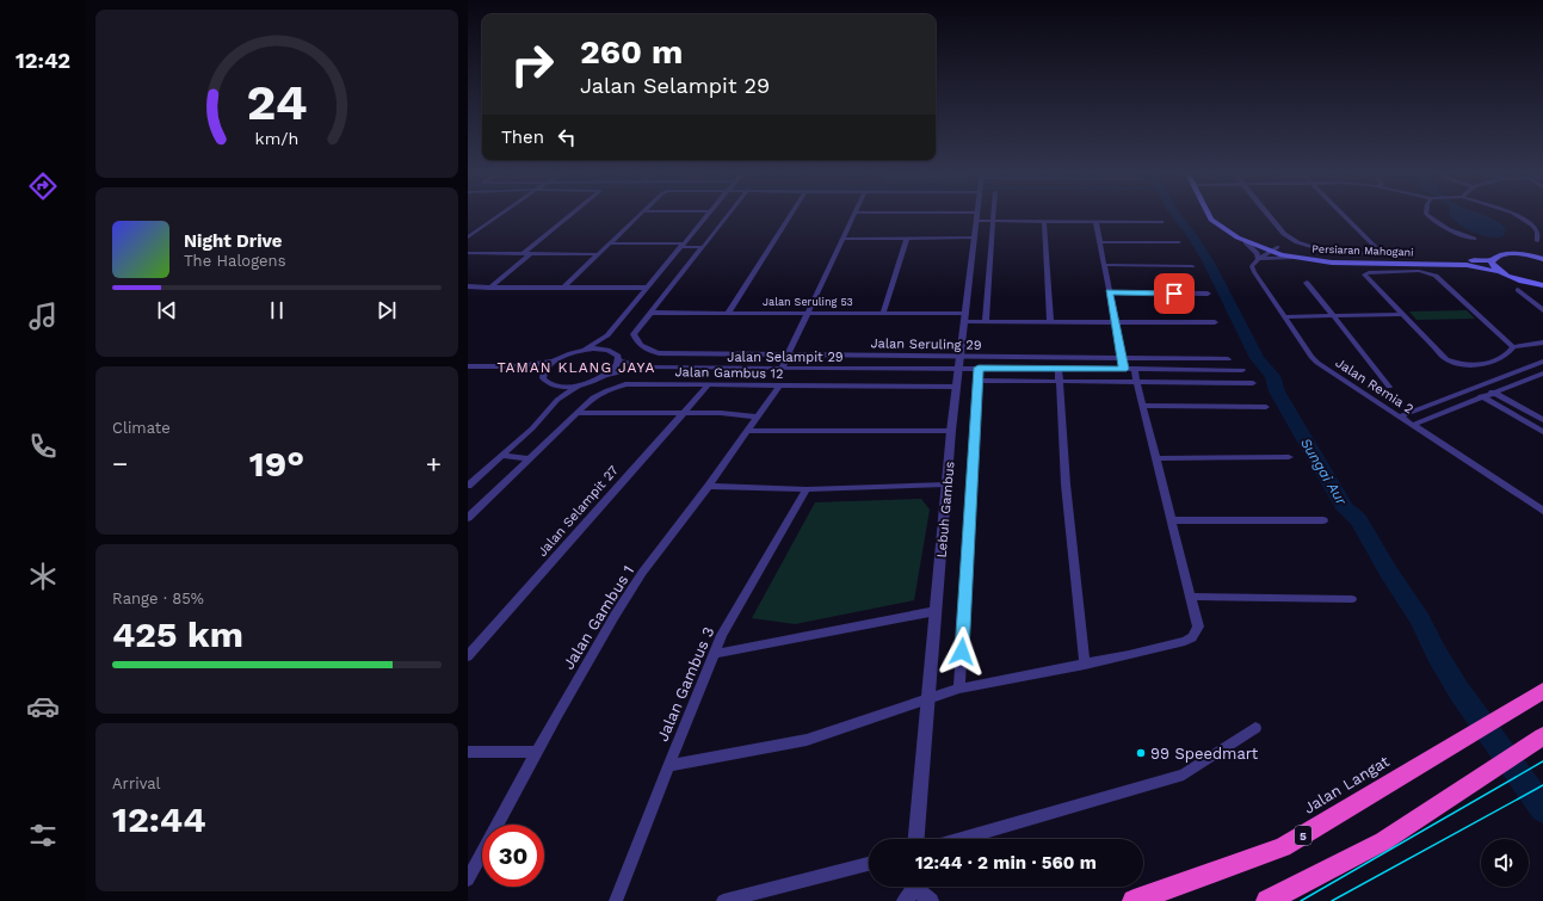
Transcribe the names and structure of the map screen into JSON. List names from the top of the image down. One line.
{"streets":{"highway":["Jalan Langat","5"],"main road":["Persiaran Mahogani"],"street":["Jalan Seruling 53","Jalan Seruling 29","Jalan Selampit 29","Jalan Gambus 12","Jalan Remia 2","Lebuh Gambus","Jalan Selampit 27","Jalan Gambus 1","Jalan Gambus 3"]},"crossings":[["Jalan Seruling 53","Jalan Seruling 29"],["Jalan Seruling 53","Lebuh Gambus"],["Jalan Seruling 29","Lebuh Gambus"],["Jalan Selampit 29","Lebuh Gambus"],["Jalan Gambus 12","Lebuh Gambus"],["Jalan Gambus 12","Jalan Selampit 27"],["Jalan Gambus 12","Jalan Gambus 1"]],"districts":["TAMAN KLANG JAYA"],"water":["Sungai Aur"],"places":["99 Speedmart"],"page":{"tabs":"12:42","turn":["260 m","Jalan Selampit 29"],"then":"Then","song":["Night Drive","The Halogens"],"tile":["Climate",["Range · 85%","425 km"],["Arrival","12:44"]],"heat":["−","19°","+"],"limit":"30","trip":"12:44 · 2 min · 560 m","gauge":["24","km/h"]}}
